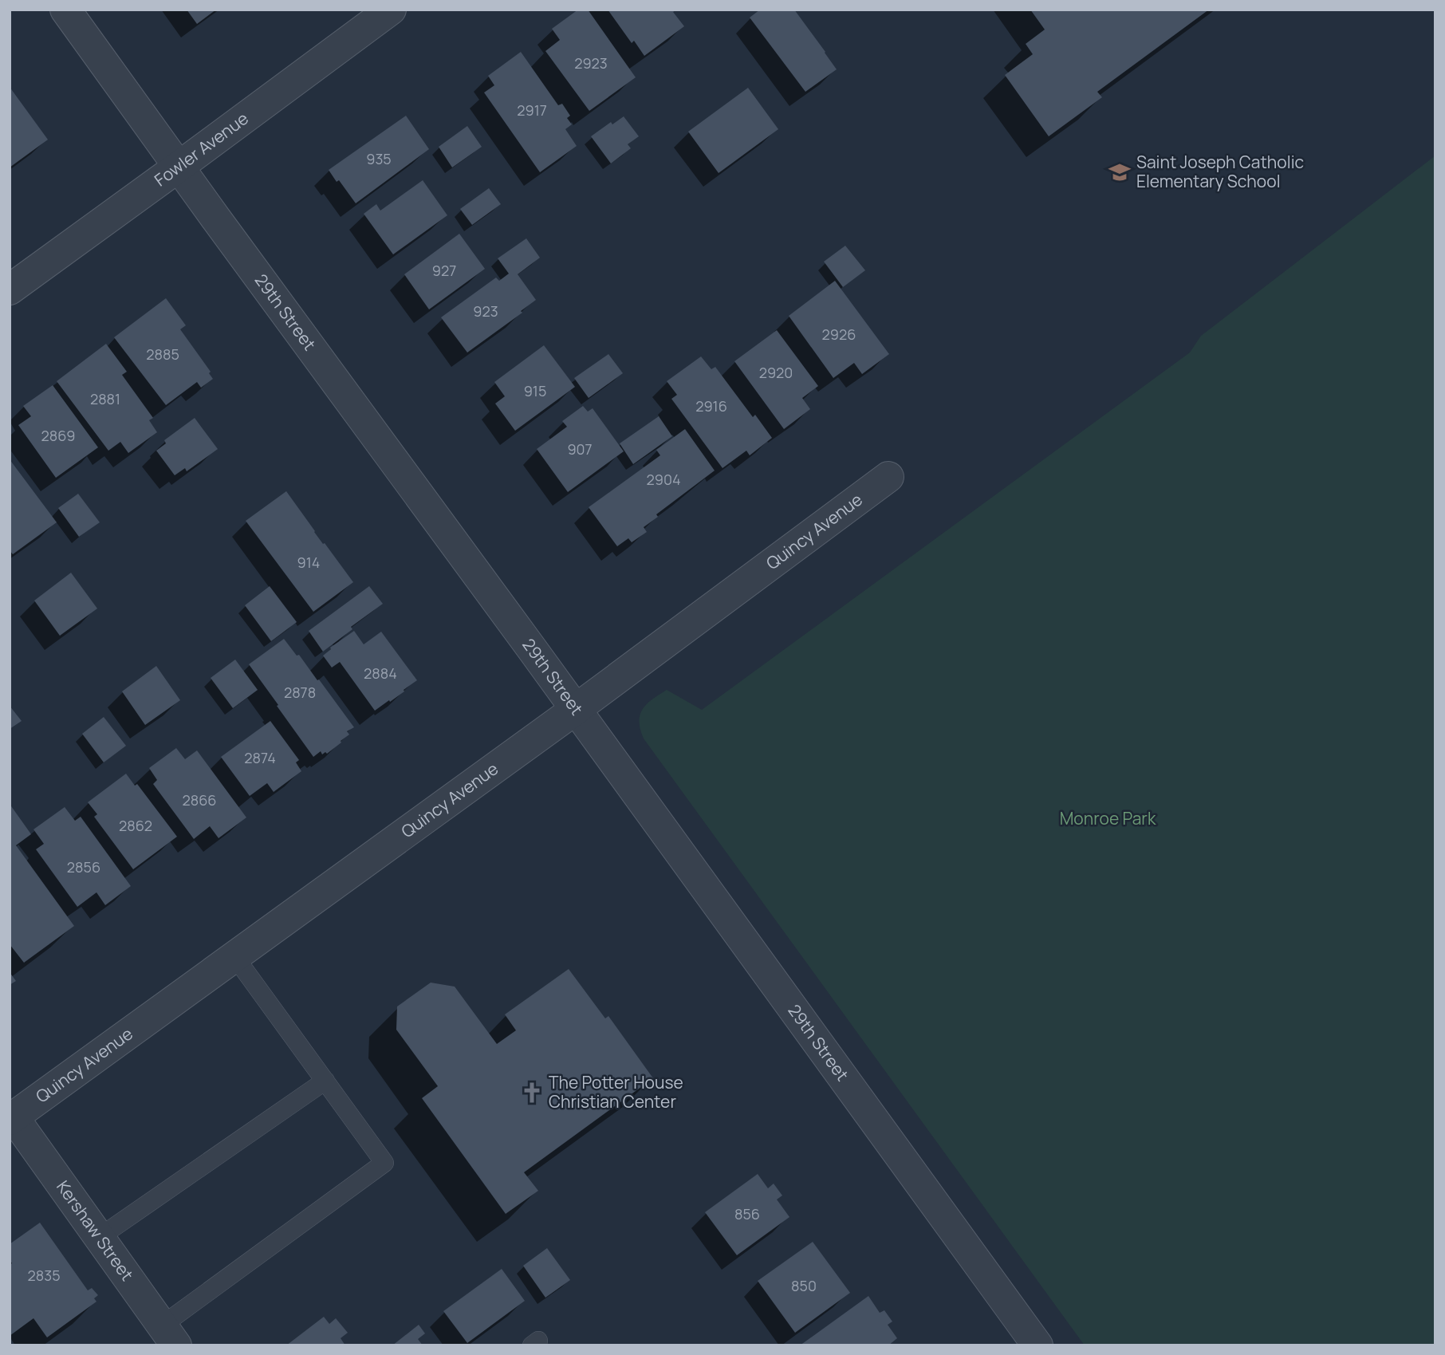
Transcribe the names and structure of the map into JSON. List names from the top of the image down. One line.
{"streets":{"street":["Fowler Avenue","29th Street","Quincy Avenue","Kershaw Street"]},"crossings":[["Fowler Avenue","29th Street"],["29th Street","Quincy Avenue"],["Quincy Avenue","Kershaw Street"]],"parks":["Monroe Park"],"places":{"school or university":["Saint Joseph Catholic Elementary School"],"church":["The Potter House Christian Center"]},"house_numbers":["2923","2917","935","927","923","2926","2885","2920","915","2881","2916","2869","907","2904","914","2884","2878","2874","2866","2862","2856","856","2835","850"]}
